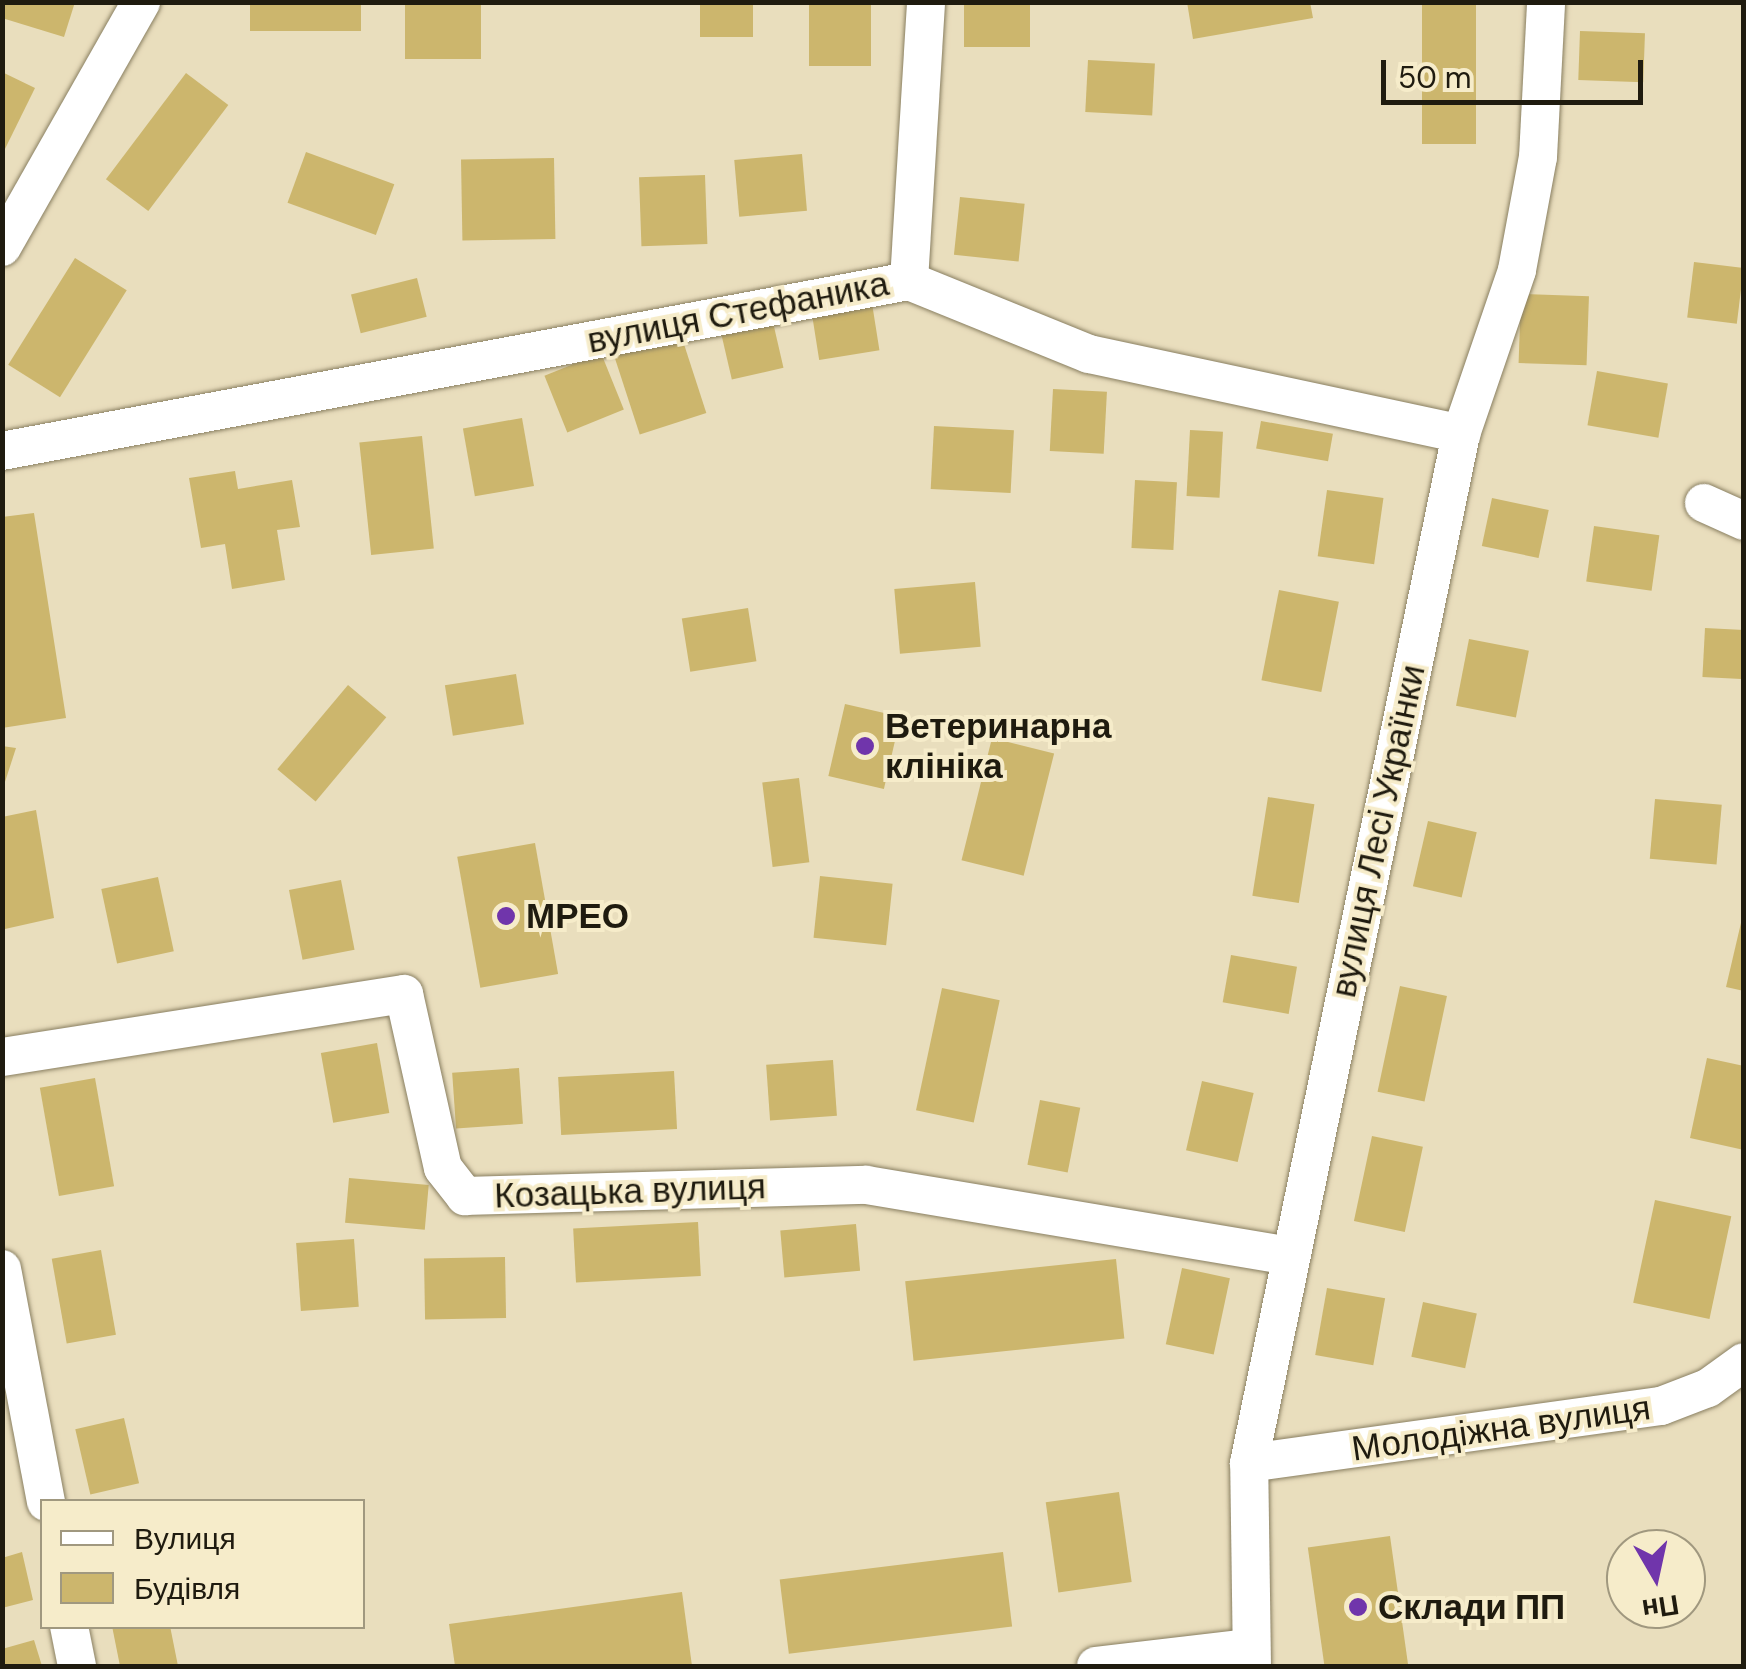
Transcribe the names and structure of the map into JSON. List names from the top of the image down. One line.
{"streets":{"street":["вулиця Стефаника","вулиця Лесі Українки","Козацька вулиця","Молодіжна вулиця"]},"crossings":[["вулиця Стефаника","вулиця Лесі Українки"],["вулиця Лесі Українки","Козацька вулиця"],["вулиця Лесі Українки","Молодіжна вулиця"]],"places":["Ветеринарна клініка","МРЕО","Склади ПП"],"legend":["Вулиця","Будівля"],"scale_bar":"50 m","north":"bottom"}
